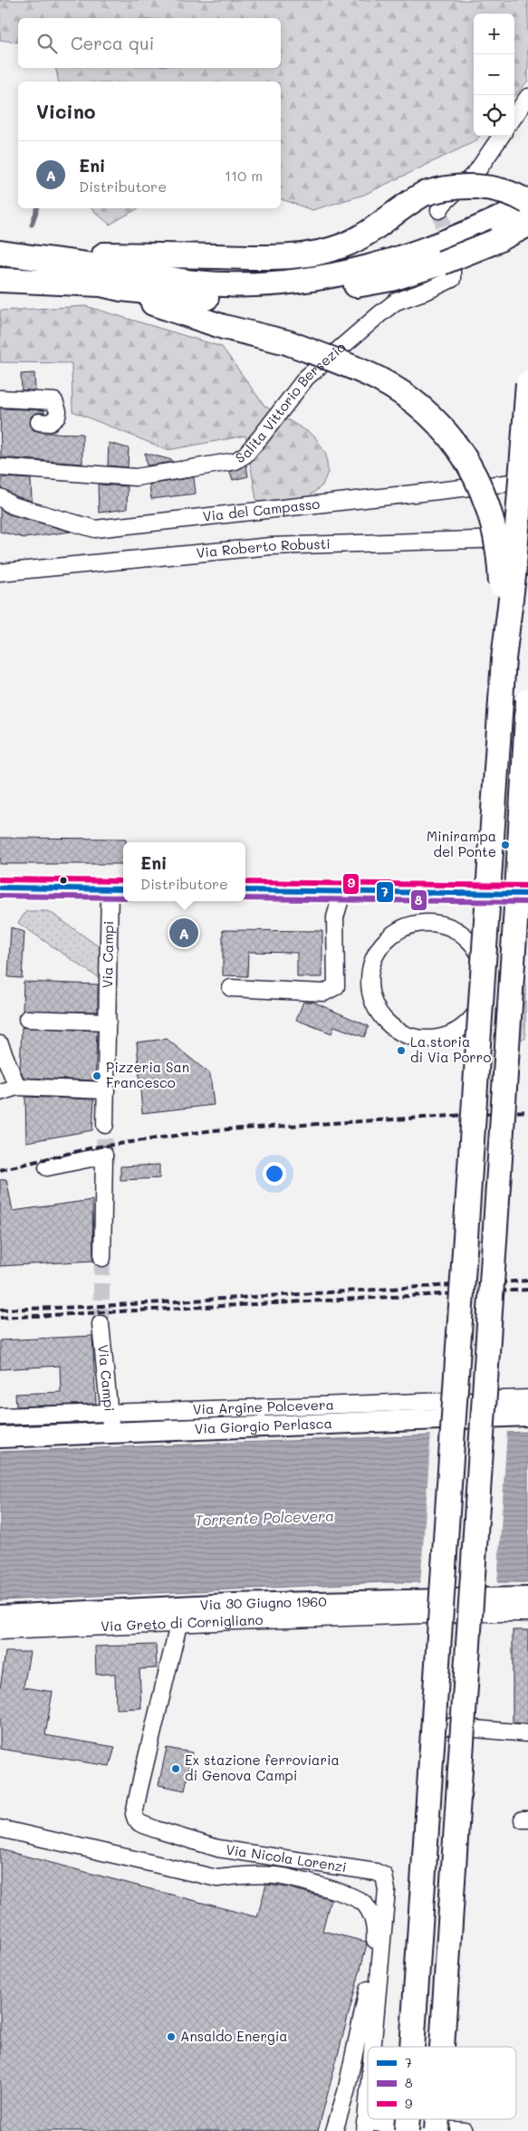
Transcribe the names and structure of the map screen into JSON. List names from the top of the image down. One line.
{"streets":{"main road":["Via Giorgio Perlasca","Via 30 Giugno 1960"],"street":["Salita Vittorio Bersezio","Via del Campasso","Via Roberto Robusti","Via Campi","Via Argine Polcevera","Via Greto di Cornigliano","Via Nicola Lorenzi"]},"crossings":[["Via Campi","Via Argine Polcevera"],["Via Campi","Via Giorgio Perlasca"],["Via Argine Polcevera","Via Giorgio Perlasca"],["Via 30 Giugno 1960","Via Greto di Cornigliano"],["Via Greto di Cornigliano","Via Nicola Lorenzi"]],"water":["Torrente Polcevera"],"places":["Minirampa del Ponte","La storia di Via Porro","Pizzeria San Francesco","Ex stazione ferroviaria di Genova Campi","Ansaldo Energia"],"lines":["transit line 9","transit line 7","transit line 8"],"legend":["7","8","9"],"page":{"map_buttons":["+","−"],"search":"Cerca qui","heading":"Vicino","list":[{"mark":"A","name":"Eni","note":"Distributore","value":"110 m"}],"popup":["Eni","Distributore"],"pins":"A"}}
